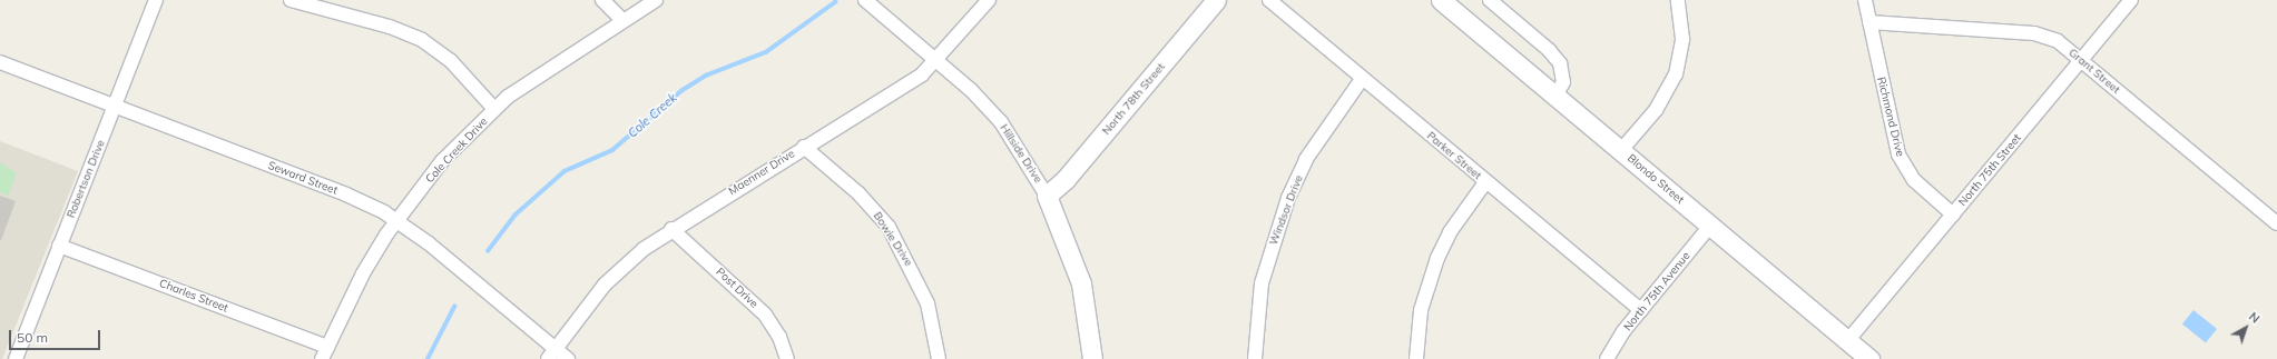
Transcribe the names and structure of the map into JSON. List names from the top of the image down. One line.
{"streets":{"main road":["North 78th Street","Hillside Drive","Blondo Street"],"street":["Grant Street","Richmond Drive","Cole Creek Drive","Parker Street","North 75th Street","Maenner Drive","Seward Street","Robertson Drive","Windsor Drive","Bowie Drive","Post Drive","North 75th Avenue","Charles Street"]},"crossings":[["Grant Street","Richmond Drive"],["Grant Street","North 75th Street"],["North 78th Street","Hillside Drive"],["Richmond Drive","North 75th Street"],["Cole Creek Drive","Seward Street"],["Cole Creek Drive","Charles Street"],["Hillside Drive","Maenner Drive"],["Parker Street","Windsor Drive"],["Parker Street","North 75th Avenue"],["North 75th Street","Blondo Street"],["Maenner Drive","Seward Street"],["Maenner Drive","Bowie Drive"],["Maenner Drive","Post Drive"],["Seward Street","Robertson Drive"],["Robertson Drive","Charles Street"],["Blondo Street","North 75th Avenue"]],"water":["Cole Creek"],"scale_bar":"50 m","north":"top right"}
